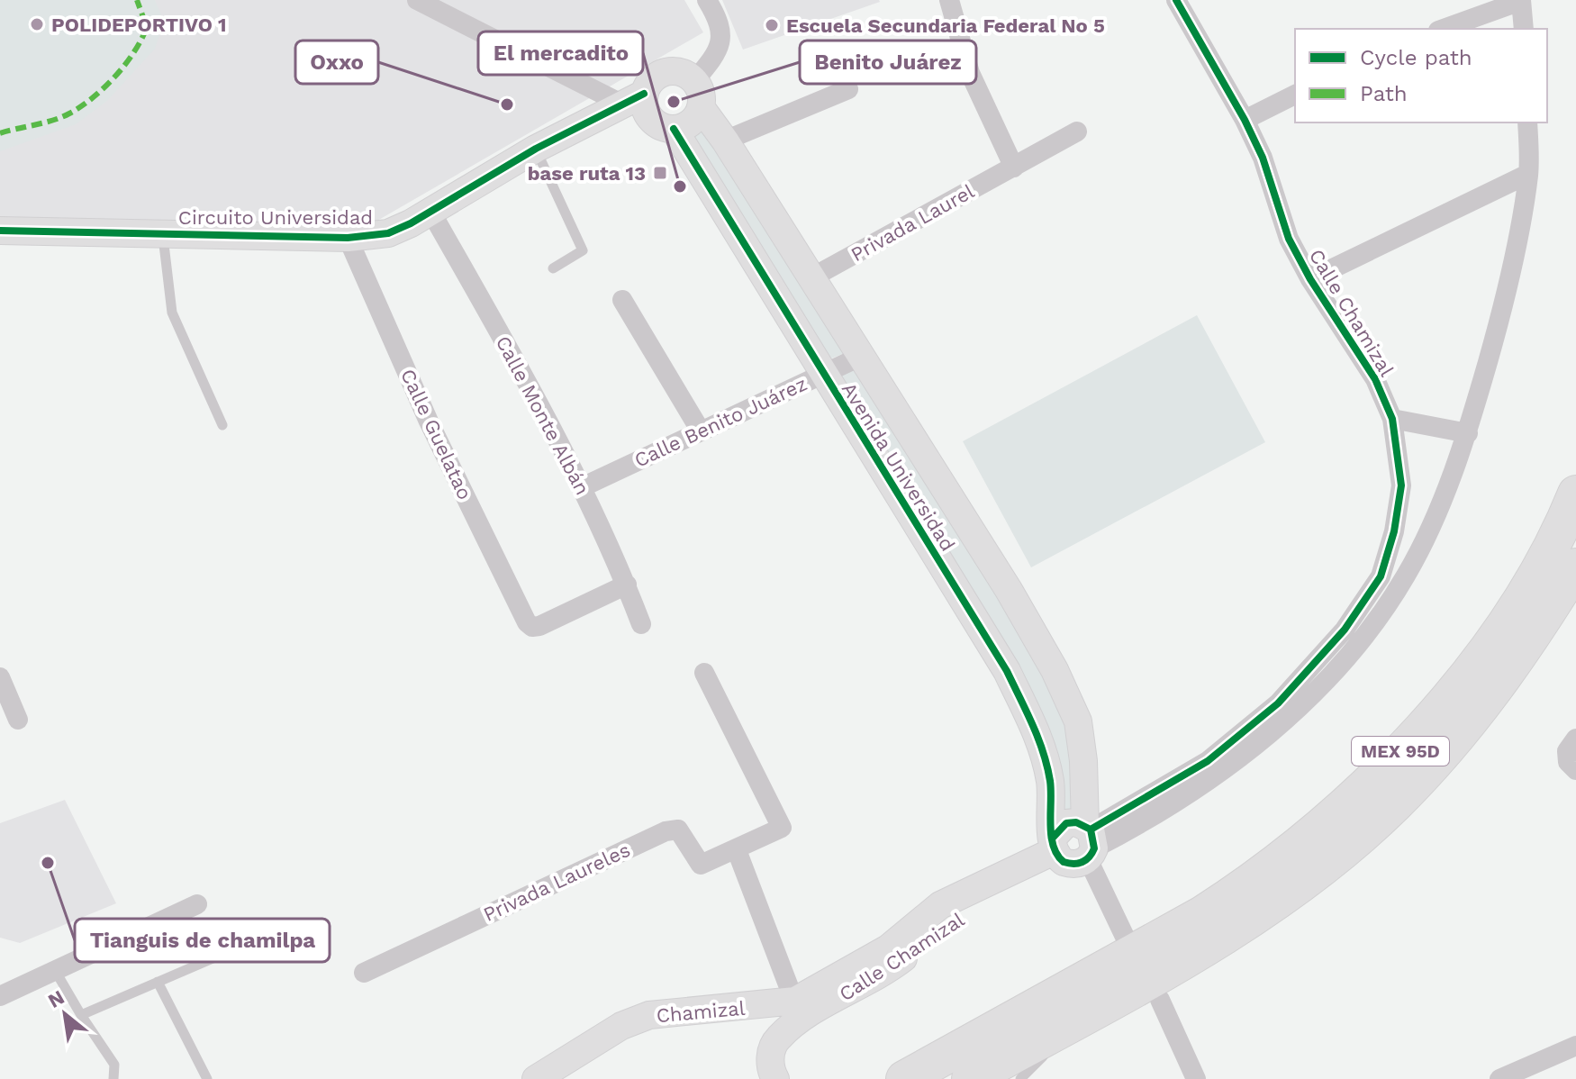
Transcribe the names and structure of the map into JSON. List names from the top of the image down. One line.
{"streets":{"highway":["MEX 95D"],"street":["Circuito Universidad","Privada Laurel","Calle Chamizal","Calle Monte Albán","Calle Benito Juárez","Calle Guelatao","Avenida Universidad","Privada Laureles","Chamizal"]},"crossings":[["Circuito Universidad","Calle Monte Albán"],["Circuito Universidad","Calle Guelatao"],["Circuito Universidad","Avenida Universidad"],["Privada Laurel","Avenida Universidad"],["Calle Chamizal","Avenida Universidad"],["Calle Chamizal","Chamizal"],["Calle Monte Albán","Calle Benito Juárez"],["Calle Monte Albán","Calle Guelatao"],["Calle Benito Juárez","Avenida Universidad"]],"places":{"other":["POLIDEPORTIVO 1","Escuela Secundaria Federal No 5","Benito Juárez","Oxxo","El mercadito","Tianguis de chamilpa"],"transit":["base ruta 13"]},"legend":["Cycle path","Path"],"north":"top left"}
